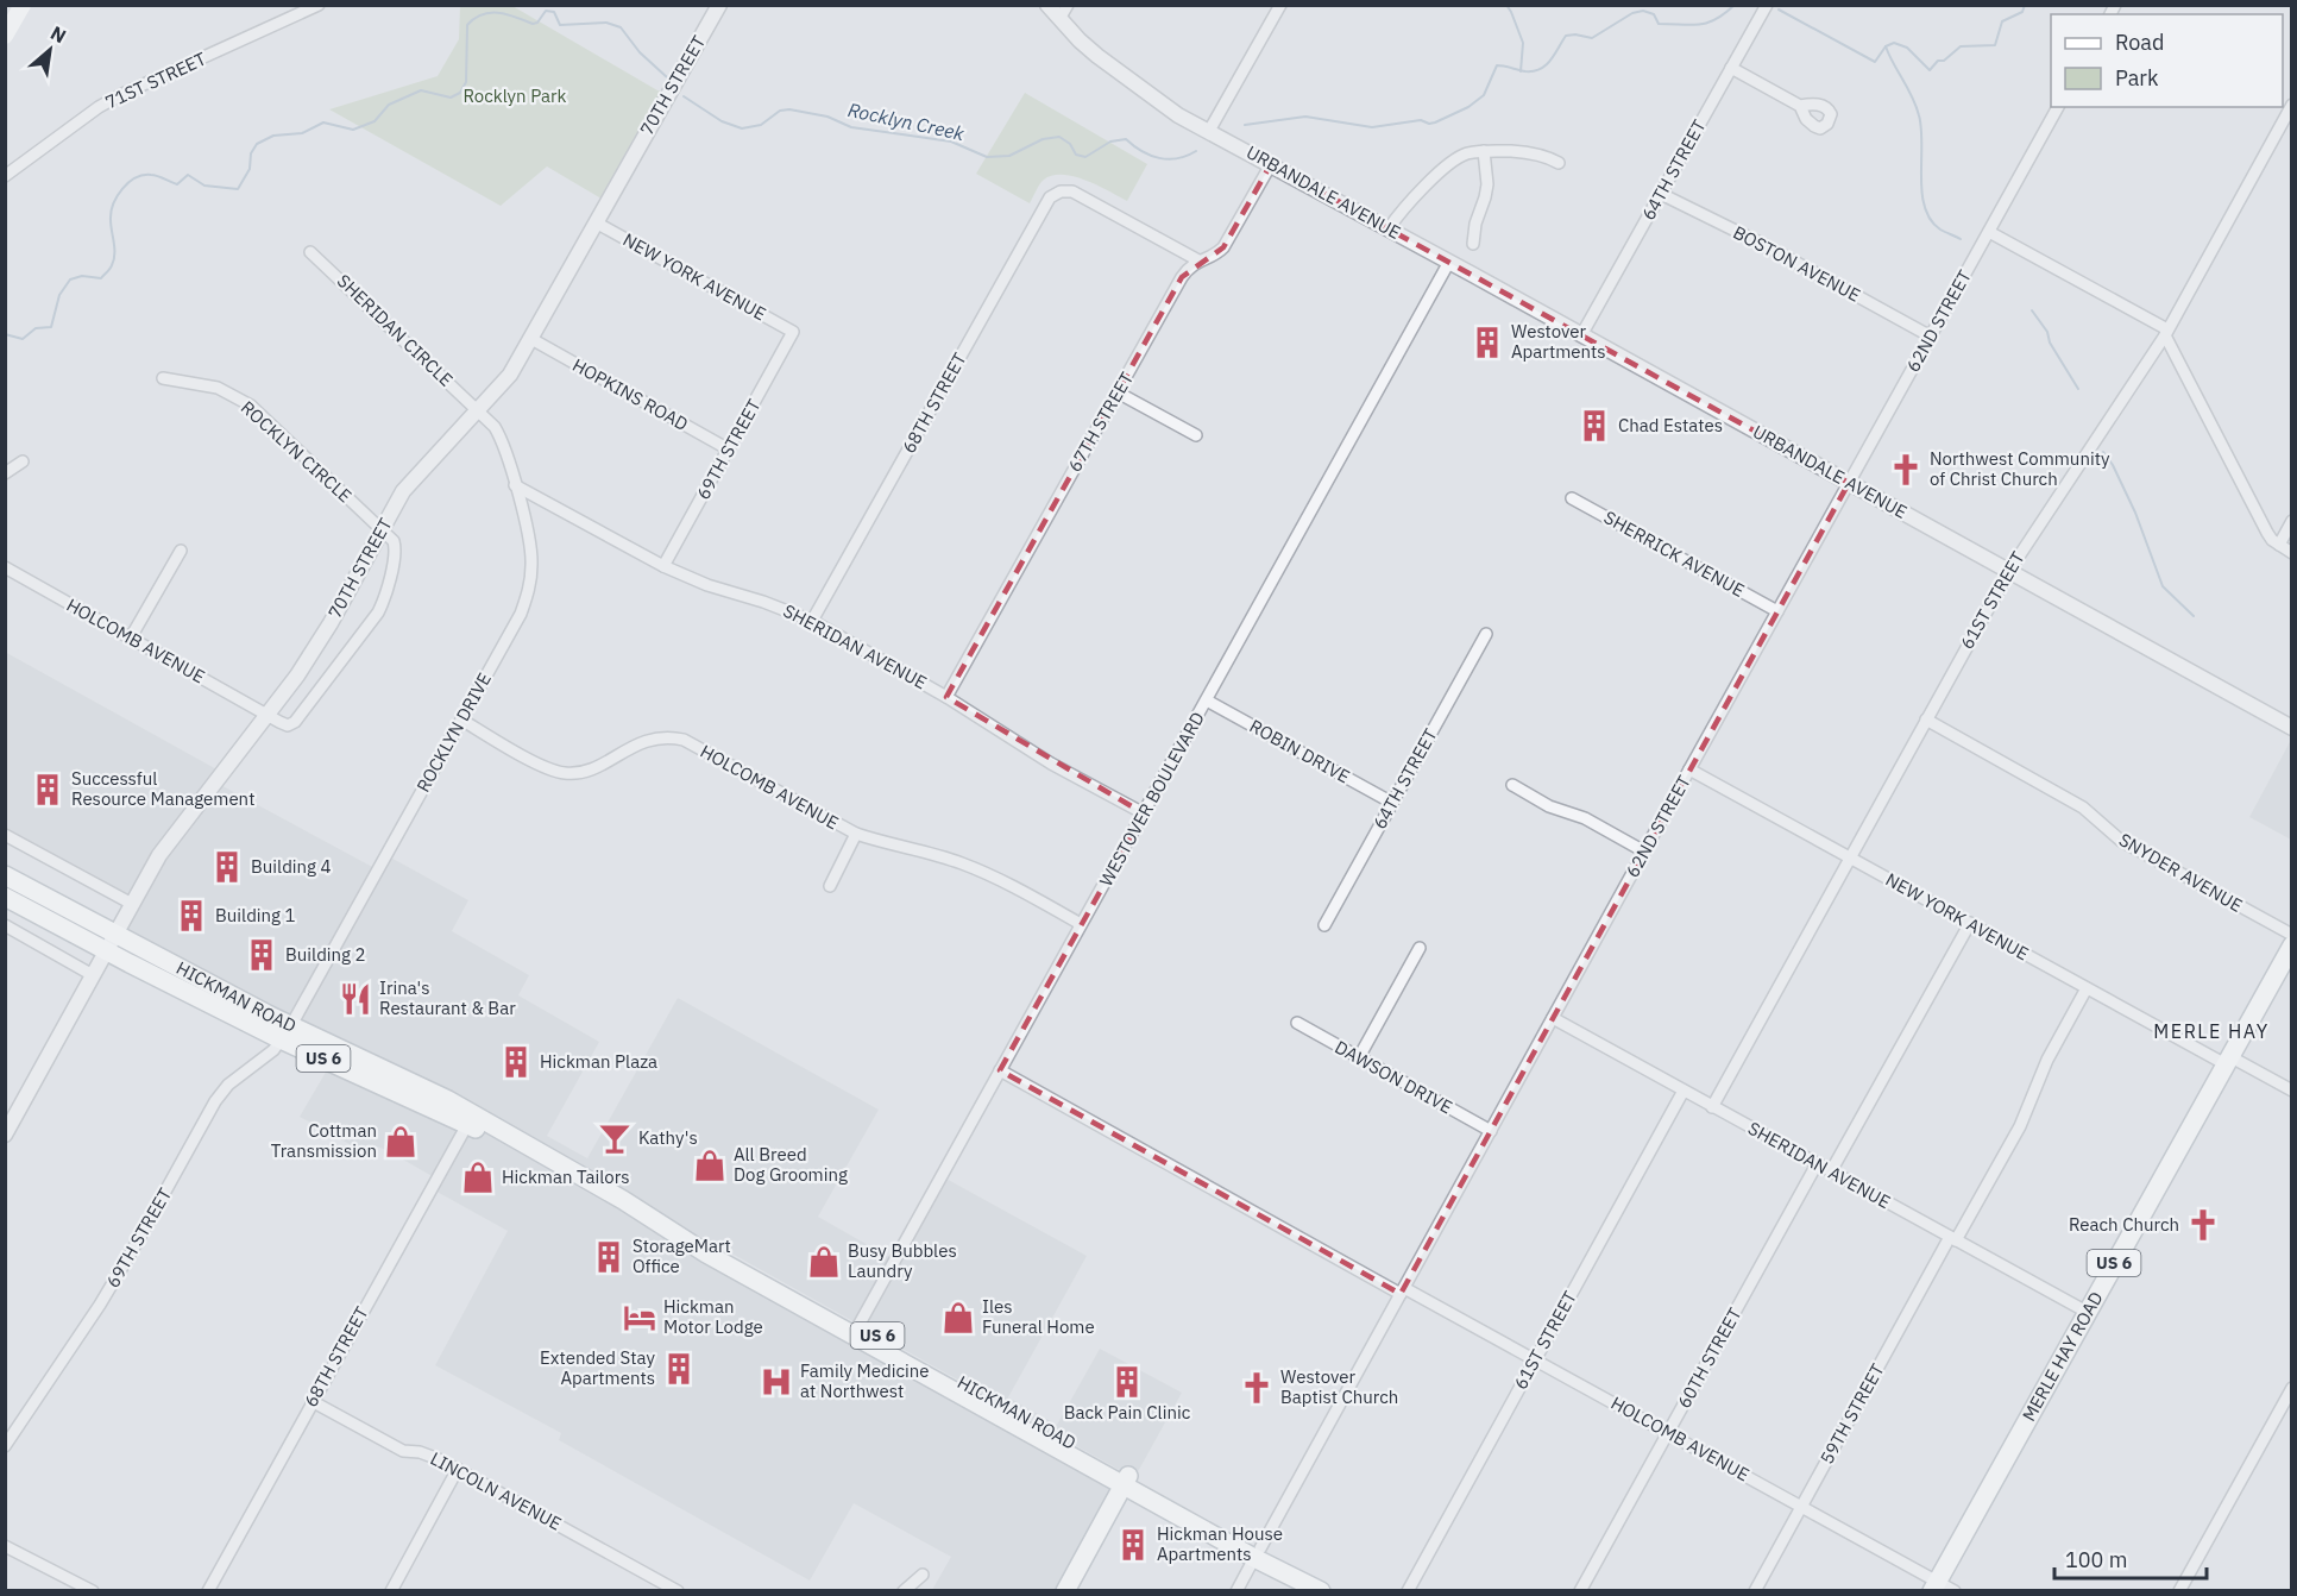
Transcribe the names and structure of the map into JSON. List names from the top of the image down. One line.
{"streets":{"main road":["HICKMAN ROAD","US 6","MERLE HAY ROAD"],"street":["71ST STREET","70TH STREET","64TH STREET","URBANDALE AVENUE","BOSTON AVENUE","NEW YORK AVENUE","62ND STREET","SHERIDAN CIRCLE","HOPKINS ROAD","68TH STREET","67TH STREET","69TH STREET","ROCKLYN CIRCLE","SHERRICK AVENUE","61ST STREET","HOLCOMB AVENUE","SHERIDAN AVENUE","ROCKLYN DRIVE","ROBIN DRIVE","WESTOVER BOULEVARD","SNYDER AVENUE","DAWSON DRIVE","60TH STREET","59TH STREET","LINCOLN AVENUE"]},"crossings":[["70TH STREET","NEW YORK AVENUE"],["70TH STREET","SHERIDAN CIRCLE"],["70TH STREET","HOPKINS ROAD"],["70TH STREET","ROCKLYN CIRCLE"],["70TH STREET","HOLCOMB AVENUE"],["70TH STREET","ROCKLYN DRIVE"],["70TH STREET","HICKMAN ROAD"],["64TH STREET","URBANDALE AVENUE"],["64TH STREET","BOSTON AVENUE"],["64TH STREET","ROBIN DRIVE"],["URBANDALE AVENUE","62ND STREET"],["URBANDALE AVENUE","67TH STREET"],["URBANDALE AVENUE","61ST STREET"],["URBANDALE AVENUE","WESTOVER BOULEVARD"],["BOSTON AVENUE","62ND STREET"],["NEW YORK AVENUE","62ND STREET"],["NEW YORK AVENUE","69TH STREET"],["NEW YORK AVENUE","61ST STREET"],["NEW YORK AVENUE","MERLE HAY ROAD"],["NEW YORK AVENUE","59TH STREET"],["62ND STREET","SHERRICK AVENUE"],["62ND STREET","HOLCOMB AVENUE"],["62ND STREET","SHERIDAN AVENUE"],["62ND STREET","HICKMAN ROAD"],["62ND STREET","DAWSON DRIVE"],["SHERIDAN CIRCLE","ROCKLYN DRIVE"],["HOPKINS ROAD","69TH STREET"],["68TH STREET","67TH STREET"],["68TH STREET","SHERIDAN AVENUE"],["68TH STREET","HICKMAN ROAD"],["68TH STREET","LINCOLN AVENUE"],["67TH STREET","SHERIDAN AVENUE"],["69TH STREET","SHERIDAN AVENUE"],["69TH STREET","ROCKLYN DRIVE"],["69TH STREET","HICKMAN ROAD"],["ROCKLYN CIRCLE","HOLCOMB AVENUE"],["61ST STREET","HOLCOMB AVENUE"],["61ST STREET","SHERIDAN AVENUE"],["61ST STREET","SNYDER AVENUE"],["HOLCOMB AVENUE","ROCKLYN DRIVE"],["HOLCOMB AVENUE","WESTOVER BOULEVARD"],["HOLCOMB AVENUE","MERLE HAY ROAD"],["HOLCOMB AVENUE","60TH STREET"],["HOLCOMB AVENUE","59TH STREET"],["SHERIDAN AVENUE","ROCKLYN DRIVE"],["SHERIDAN AVENUE","WESTOVER BOULEVARD"],["SHERIDAN AVENUE","MERLE HAY ROAD"],["SHERIDAN AVENUE","60TH STREET"],["SHERIDAN AVENUE","59TH STREET"],["ROCKLYN DRIVE","HICKMAN ROAD"],["ROBIN DRIVE","WESTOVER BOULEVARD"],["WESTOVER BOULEVARD","HICKMAN ROAD"]],"districts":["MERLE HAY"],"water":["Rocklyn Creek"],"parks":["Rocklyn Park"],"places":{"building":["Westover Apartments","Chad Estates","Successful Resource Management","Building 4","Building 1","Building 2","Hickman Plaza","StorageMart Office","Extended Stay Apartments","Back Pain Clinic","Hickman House Apartments"],"church":["Northwest Community of Christ Church","Reach Church","Westover Baptist Church"],"restaurant":["Irina's Restaurant & Bar"],"bar":["Kathy's"],"shop":["Cottman Transmission","All Breed Dog Grooming","Hickman Tailors","Busy Bubbles Laundry","Iles Funeral Home"],"hotel":["Hickman Motor Lodge"],"hospital":["Family Medicine at Northwest"]},"legend":["Road","Park"],"scale_bar":"100 m","north":"top right"}
